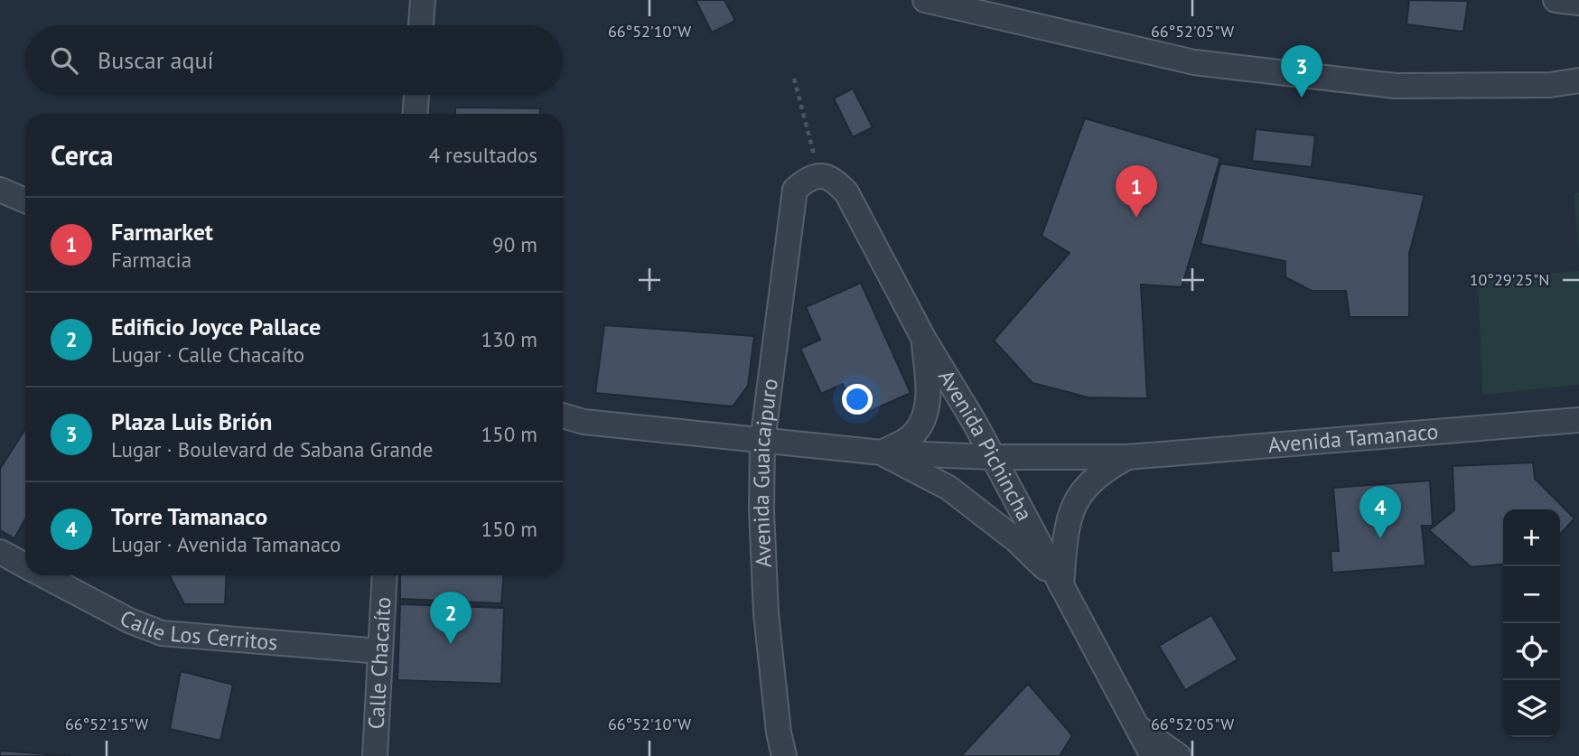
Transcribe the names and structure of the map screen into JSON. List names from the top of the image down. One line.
{"streets":{"street":["Avenida Tamanaco","Avenida Pichincha","Avenida Guaicaipuro","Calle Los Cerritos","Calle Chacaíto"]},"crossings":[["Avenida Tamanaco","Avenida Pichincha"],["Avenida Tamanaco","Avenida Guaicaipuro"],["Avenida Pichincha","Avenida Guaicaipuro"],["Calle Los Cerritos","Calle Chacaíto"]],"page":{"search":"Buscar aquí","pins":["3","1","4","2"],"heading":["Cerca","4 resultados"],"list":[{"mark":"1","name":"Farmarket","note":"Farmacia","value":"90 m"},{"mark":"2","name":"Edificio Joyce Pallace","note":"Lugar · Calle Chacaíto","value":"130 m"},{"mark":"3","name":"Plaza Luis Brión","note":"Lugar · Boulevard de Sabana Grande","value":"150 m"},{"mark":"4","name":"Torre Tamanaco","note":"Lugar · Avenida Tamanaco","value":"150 m"}],"map_buttons":["+","−"]},"coordinates":["66°52'10\"W","66°52'05\"W","10°29'25\"N","66°52'15\"W"]}
